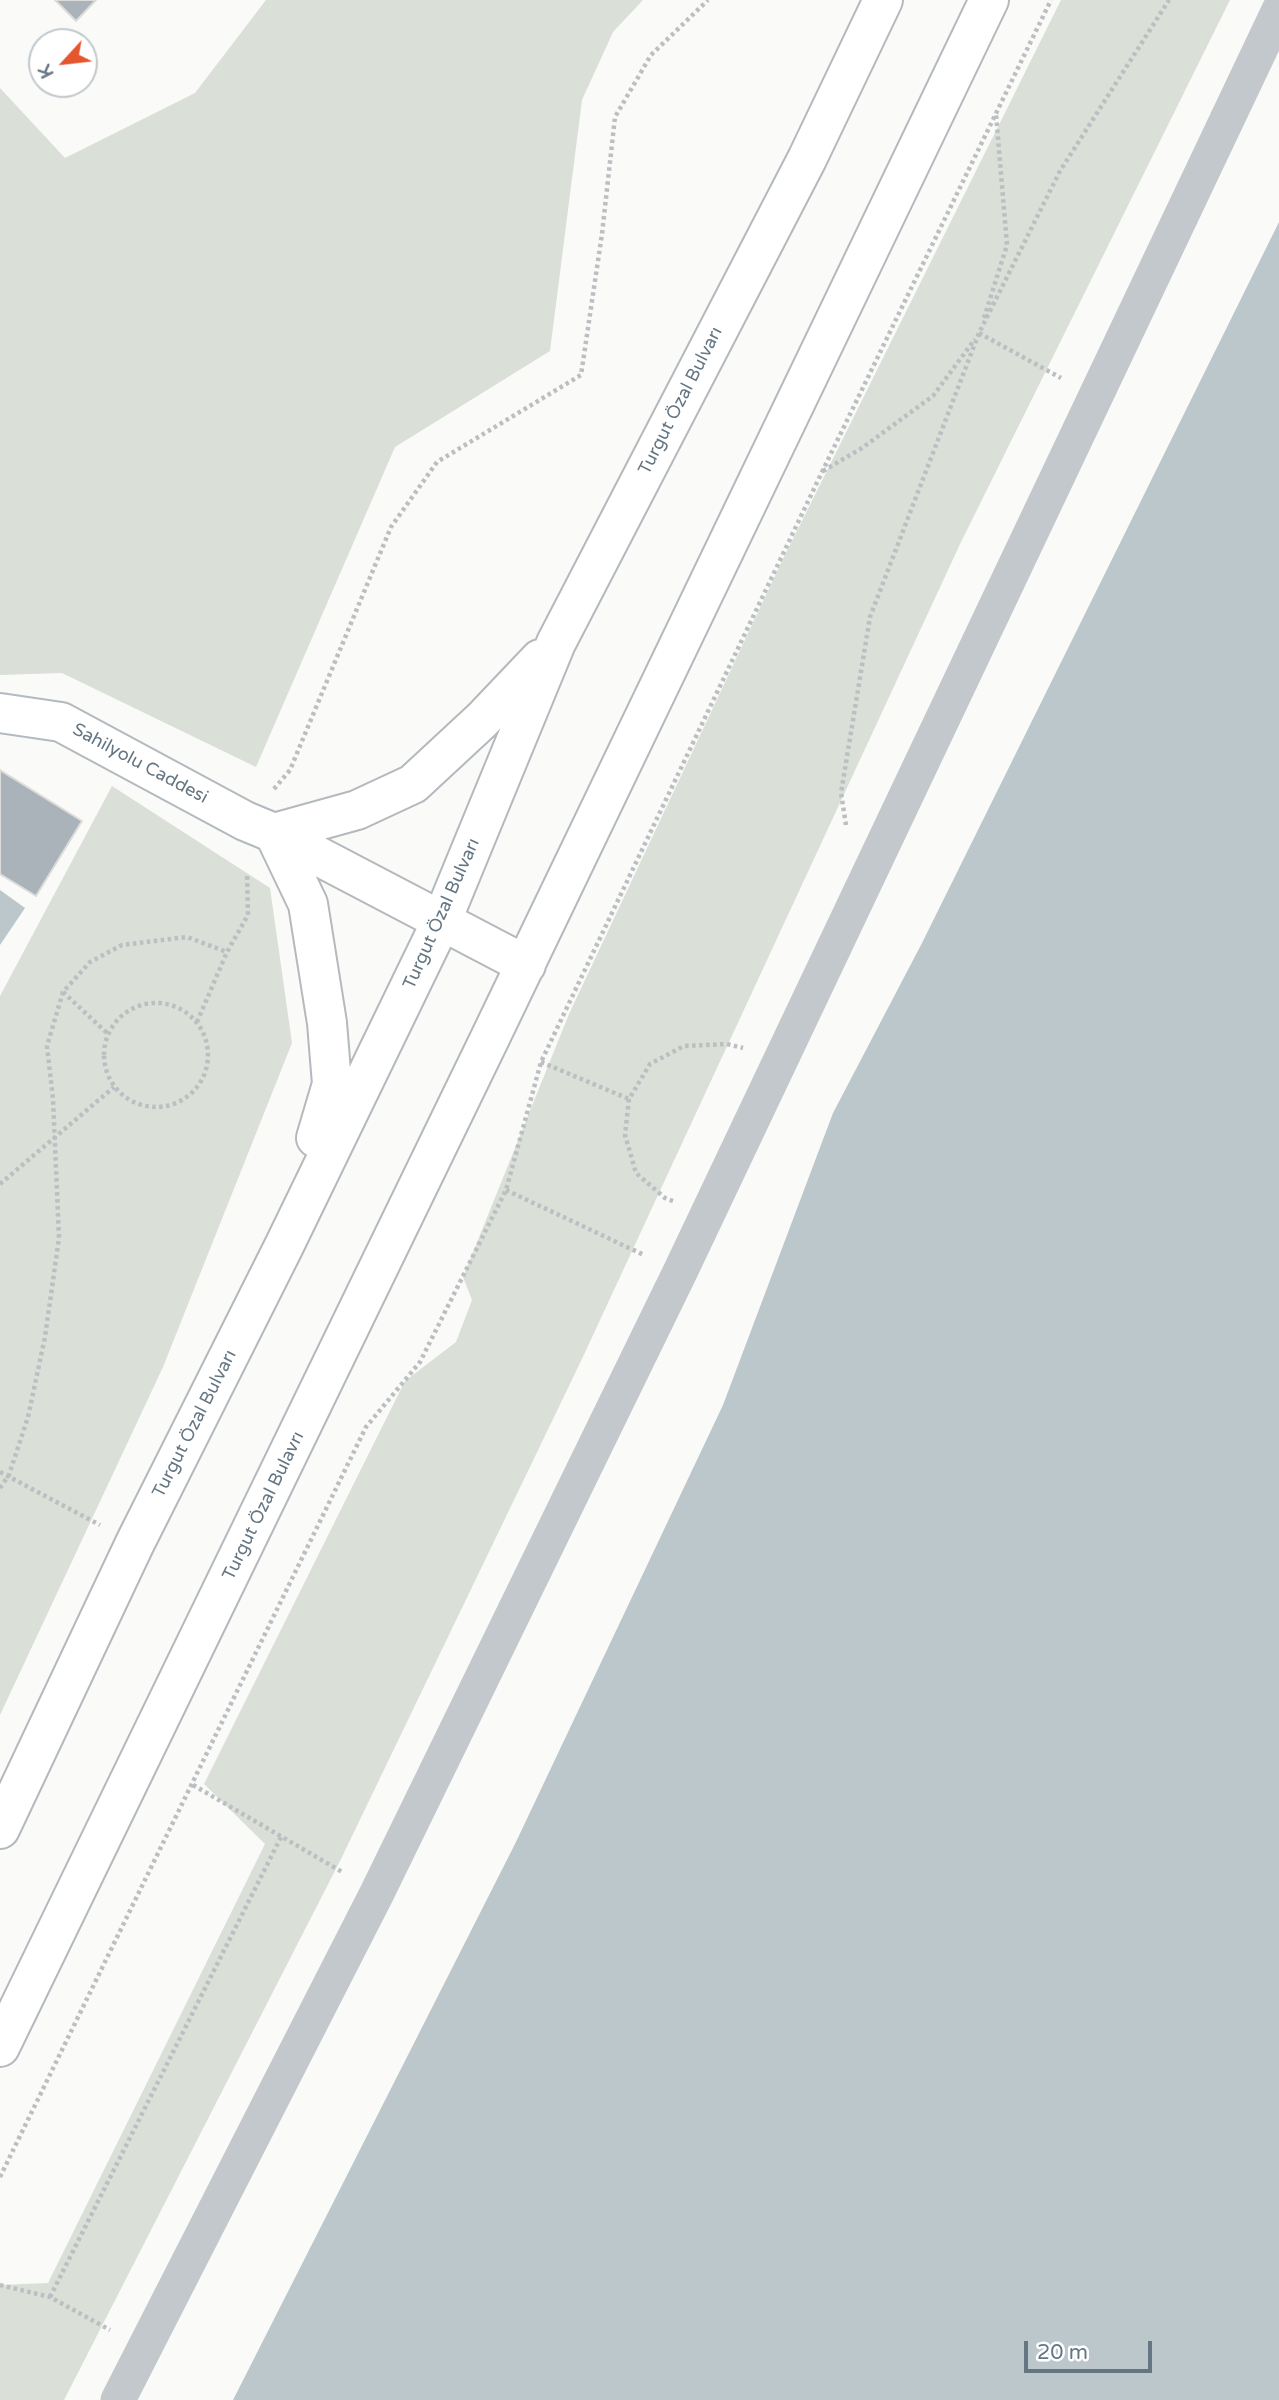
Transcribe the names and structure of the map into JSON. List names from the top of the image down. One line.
{"streets":{"main road":["Turgut Özal Bulvarı","Sahilyolu Caddesi","Turgut Özal Bulavrı"]},"crossings":[["Turgut Özal Bulvarı","Sahilyolu Caddesi"],["Sahilyolu Caddesi","Turgut Özal Bulavrı"]],"scale_bar":"20 m","north":"bottom left"}
